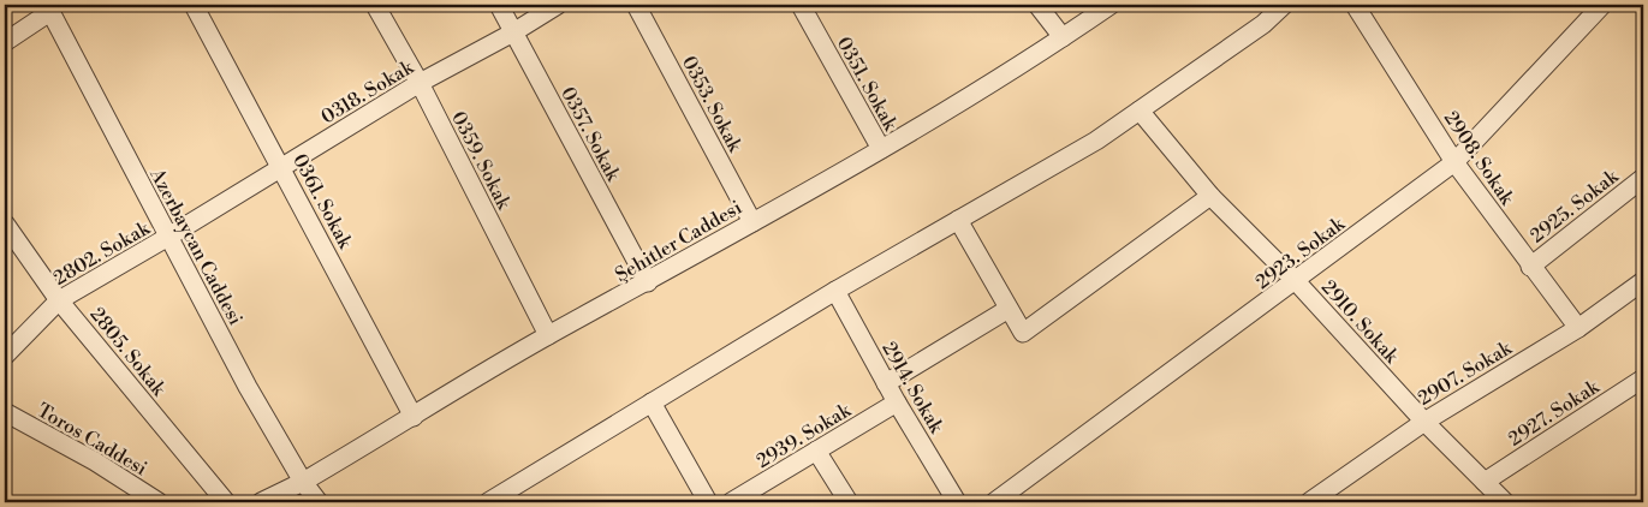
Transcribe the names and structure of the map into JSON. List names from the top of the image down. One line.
{"streets":{"street":["0351. Sokak","0318. Sokak","0353. Sokak","0357. Sokak","2908. Sokak","0359. Sokak","0361. Sokak","2925. Sokak","Şehitler Caddesi","Azerbaycan Caddesi","2802. Sokak","2923. Sokak","2910. Sokak","2805. Sokak","2907. Sokak","2914. Sokak","2927. Sokak","2939. Sokak","Toros Caddesi"]},"crossings":[["0351. Sokak","Şehitler Caddesi"],["0318. Sokak","0357. Sokak"],["0318. Sokak","0359. Sokak"],["0318. Sokak","0361. Sokak"],["0318. Sokak","Azerbaycan Caddesi"],["0318. Sokak","2802. Sokak"],["0353. Sokak","Şehitler Caddesi"],["0357. Sokak","Şehitler Caddesi"],["2908. Sokak","2925. Sokak"],["2908. Sokak","2923. Sokak"],["2908. Sokak","2907. Sokak"],["0359. Sokak","Şehitler Caddesi"],["0361. Sokak","Şehitler Caddesi"],["Şehitler Caddesi","Azerbaycan Caddesi"],["Azerbaycan Caddesi","2802. Sokak"],["2802. Sokak","2805. Sokak"],["2923. Sokak","2910. Sokak"],["2910. Sokak","2907. Sokak"],["2910. Sokak","2927. Sokak"],["2914. Sokak","2939. Sokak"]]}
